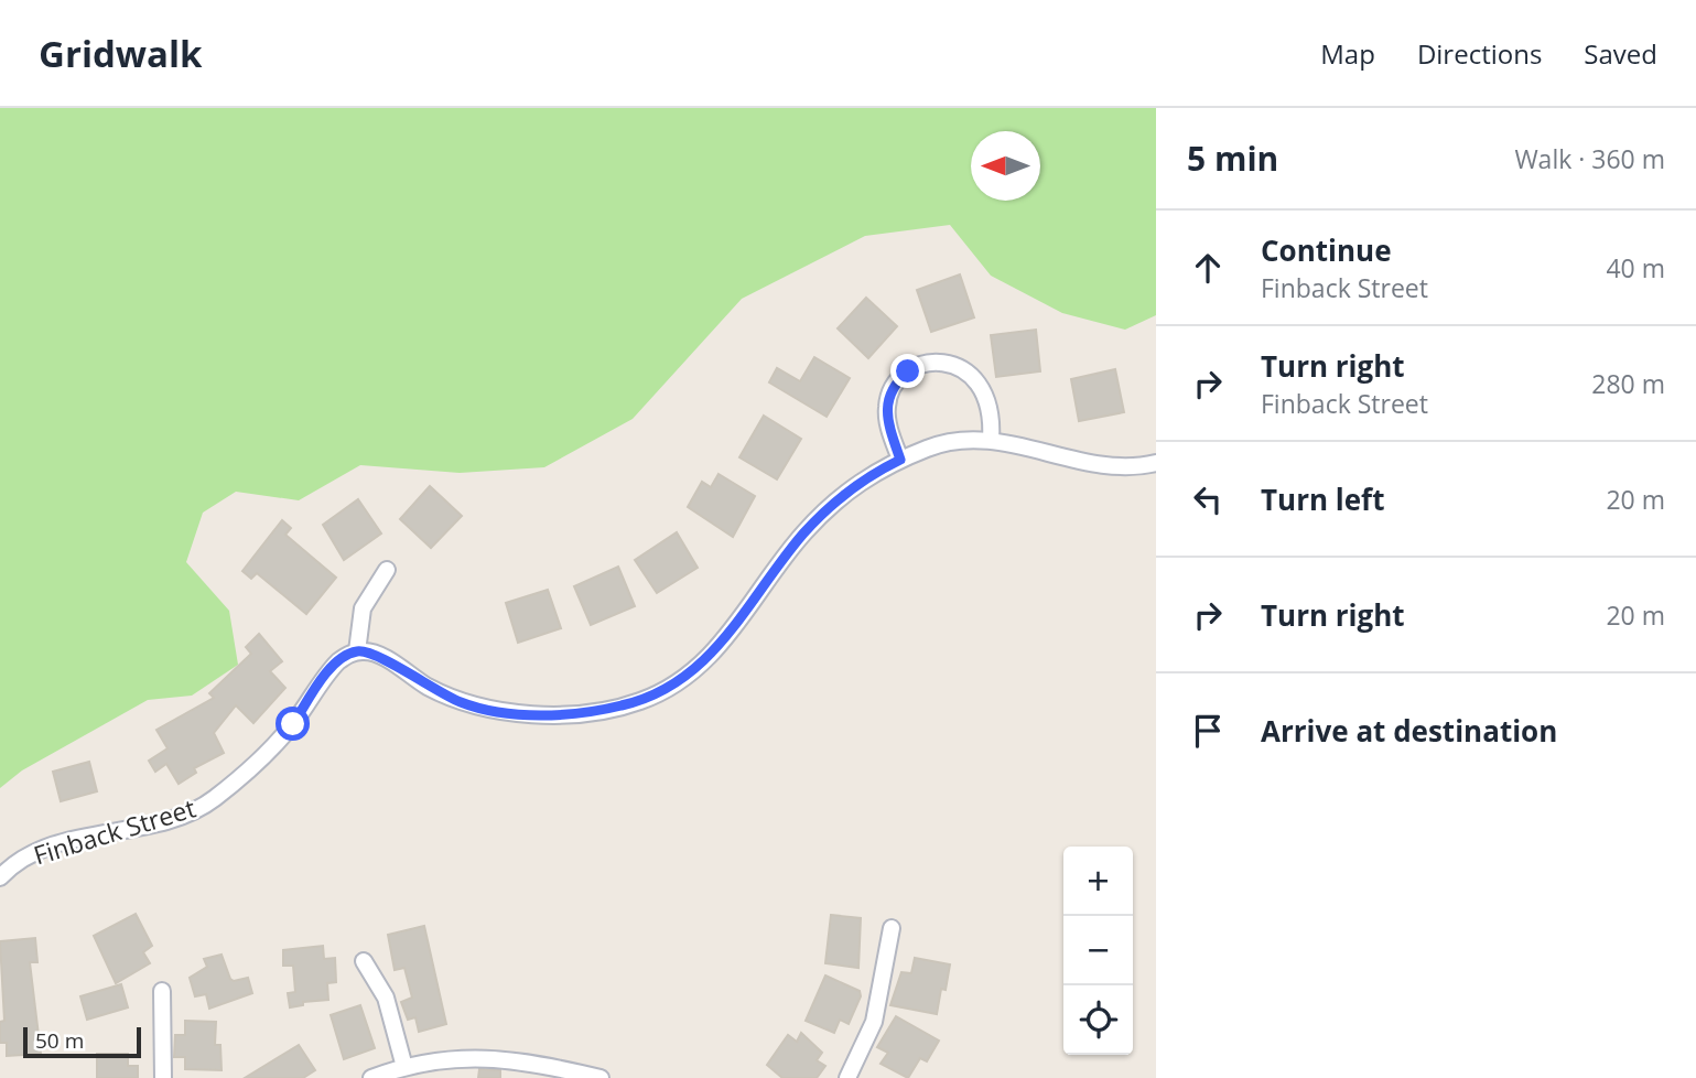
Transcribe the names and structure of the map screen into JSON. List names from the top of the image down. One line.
{"streets":{"street":["Finback Street"]},"scale_bar":"50 m","north":"left","page":{"header":"Gridwalk","nav":["Map","Directions","Saved"],"heading":["5 min","Walk · 360 m"],"list":[["Continue","Finback Street","40 m"],["Turn right","Finback Street","280 m"],["Turn left","20 m"],["Turn right","20 m"],"Arrive at destination"],"map_buttons":["+","−"],"scale":"50 m"}}
